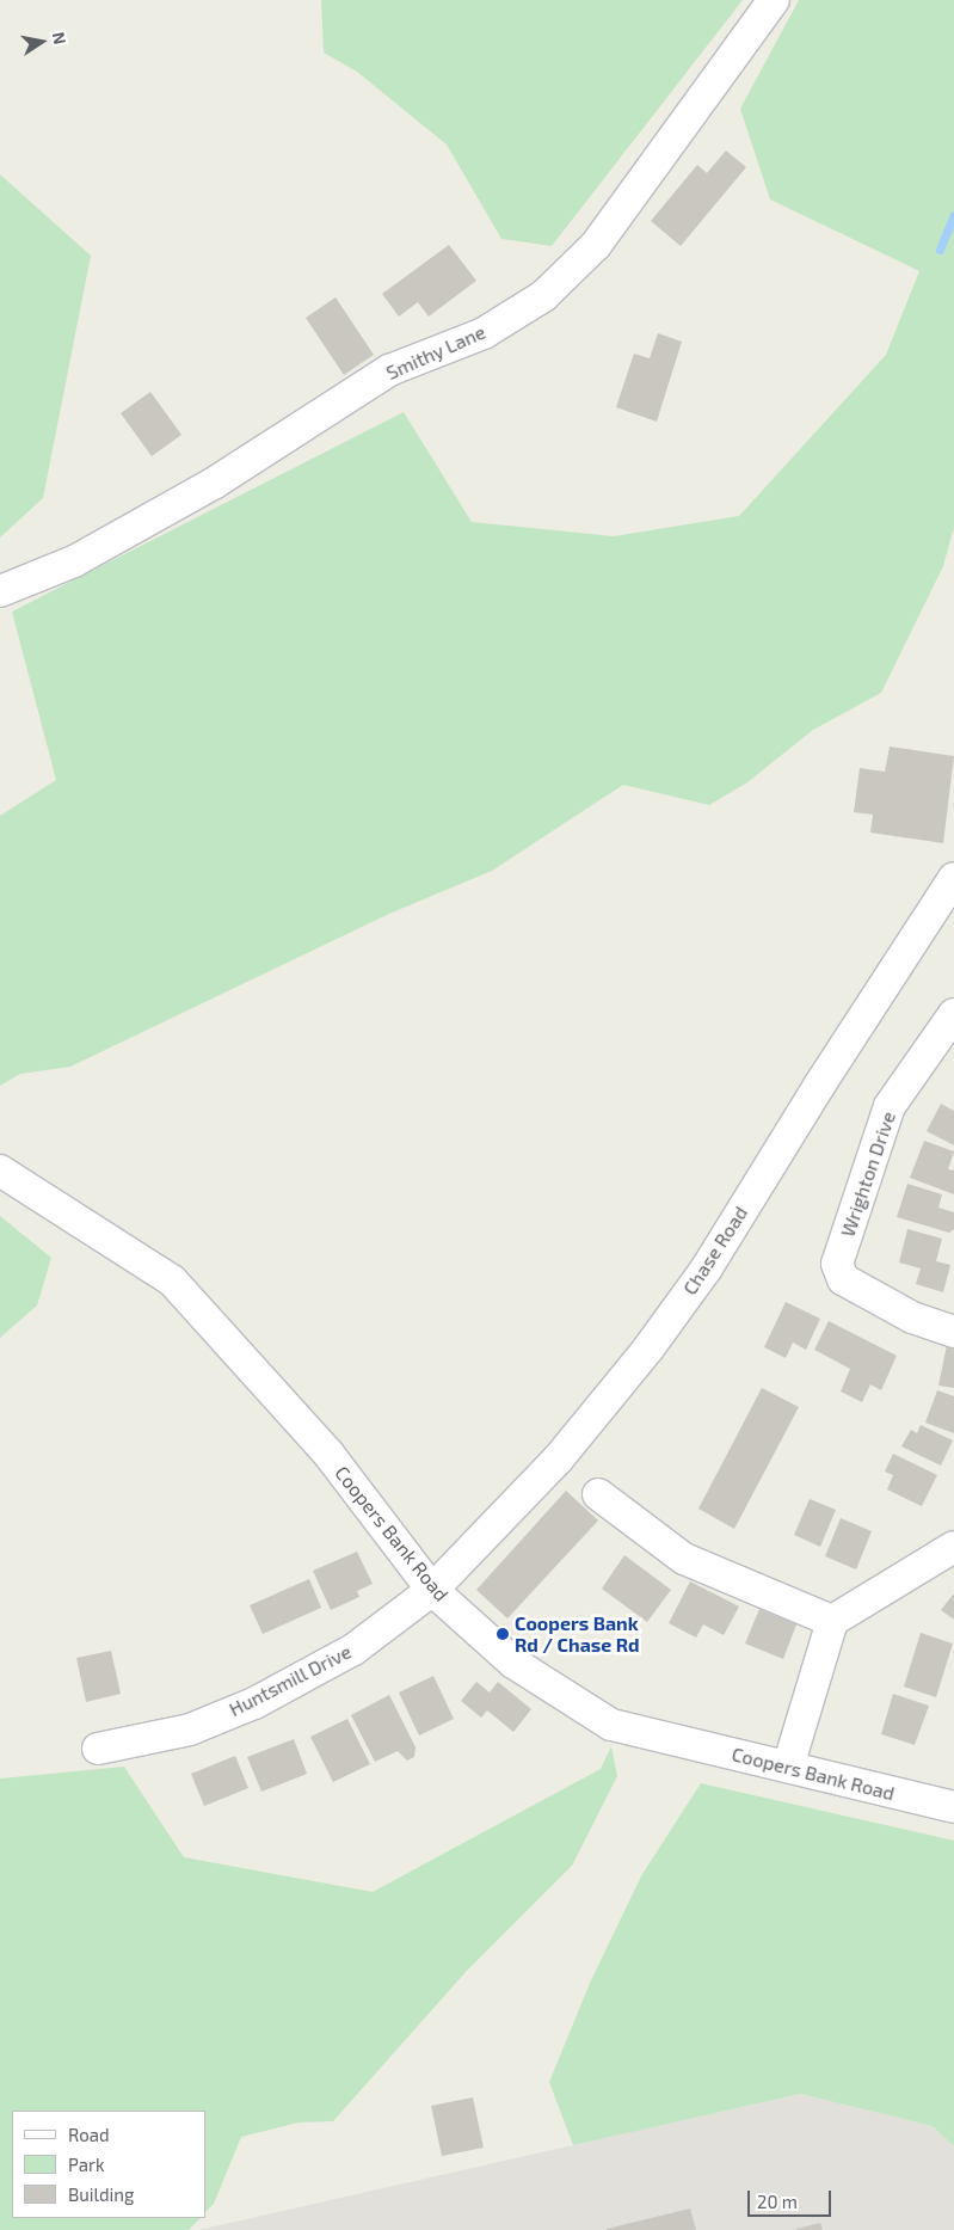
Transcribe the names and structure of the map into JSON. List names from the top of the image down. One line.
{"streets":{"street":["Smithy Lane","Wrighton Drive","Chase Road","Coopers Bank Road","Huntsmill Drive"]},"crossings":[["Chase Road","Coopers Bank Road"],["Chase Road","Huntsmill Drive"],["Coopers Bank Road","Huntsmill Drive"]],"places":["Coopers Bank Rd / Chase Rd"],"legend":["Road","Park","Building"],"scale_bar":"20 m","north":"right"}
